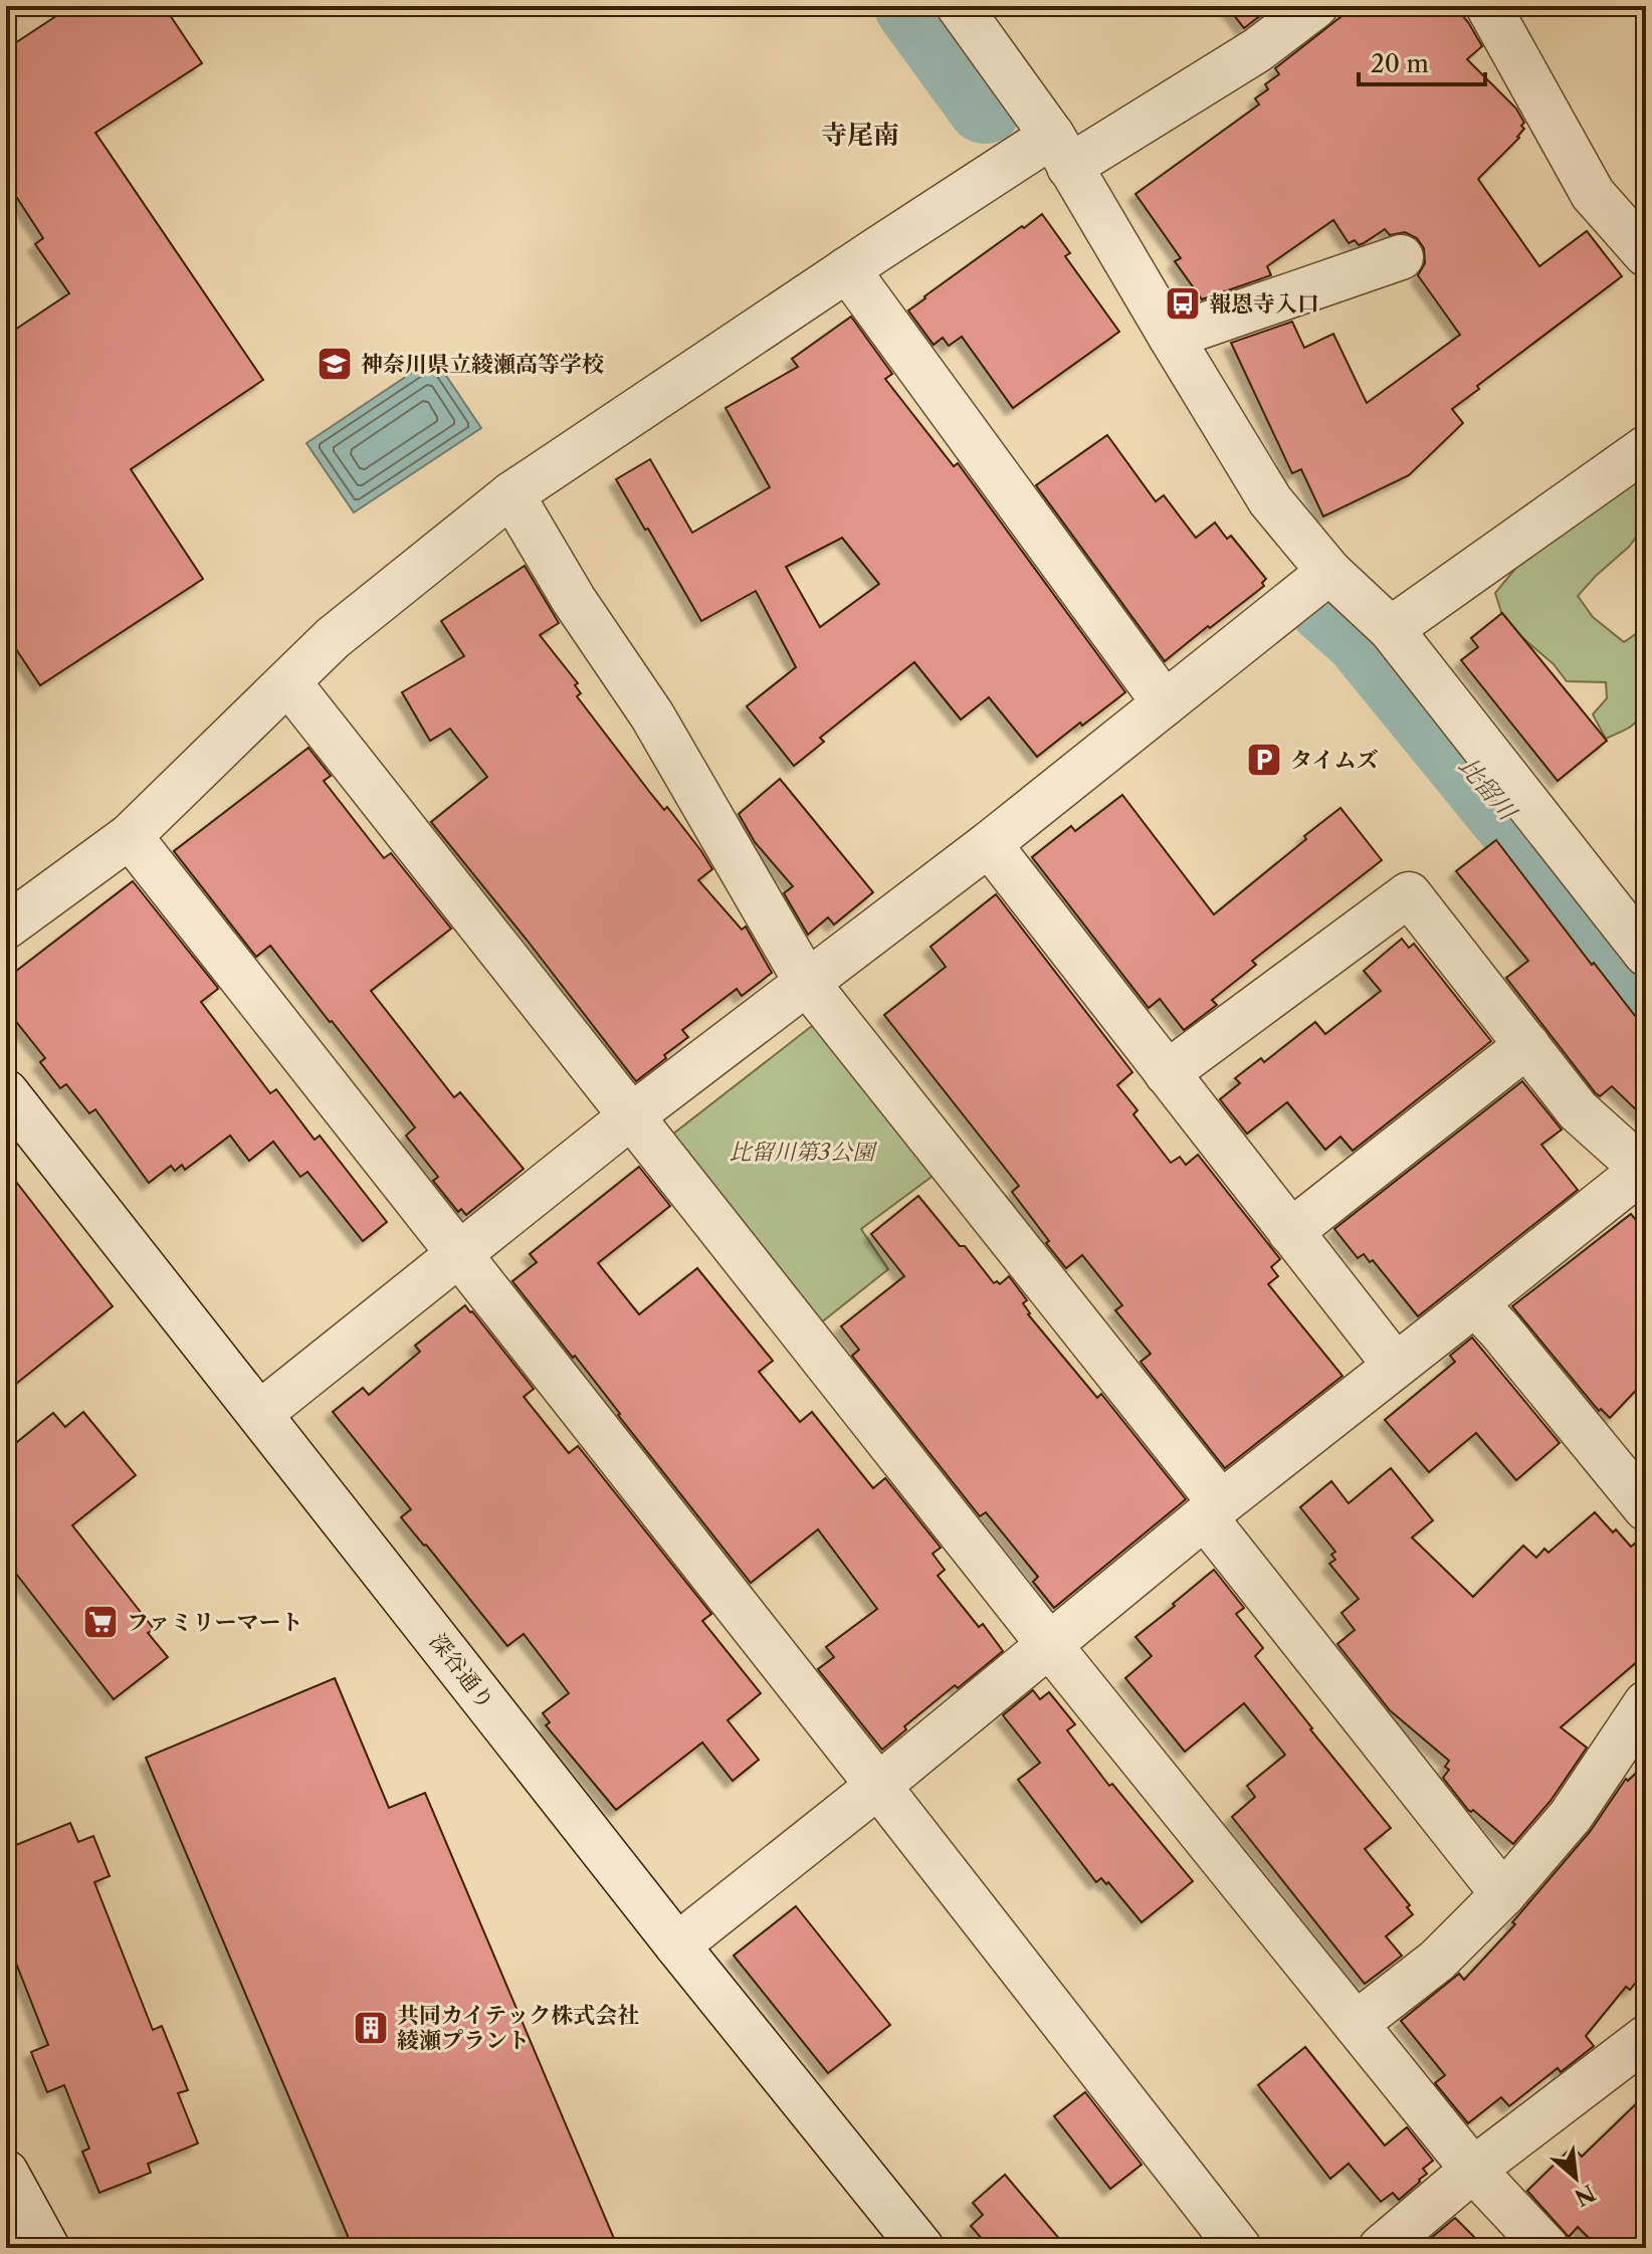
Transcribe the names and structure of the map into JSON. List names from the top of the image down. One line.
{"streets":{"street":["深谷通り"]},"districts":["寺尾南"],"water":["比留川"],"parks":["比留川第3公園"],"places":{"bus stop":["報恩寺入口"],"school or university":["神奈川県立綾瀬高等学校"],"parking":["タイムズ"],"supermarket":["ファミリーマート"],"building":["共同カイテック株式会社 綾瀬プラント"]},"scale_bar":"20 m","north":"bottom right"}
